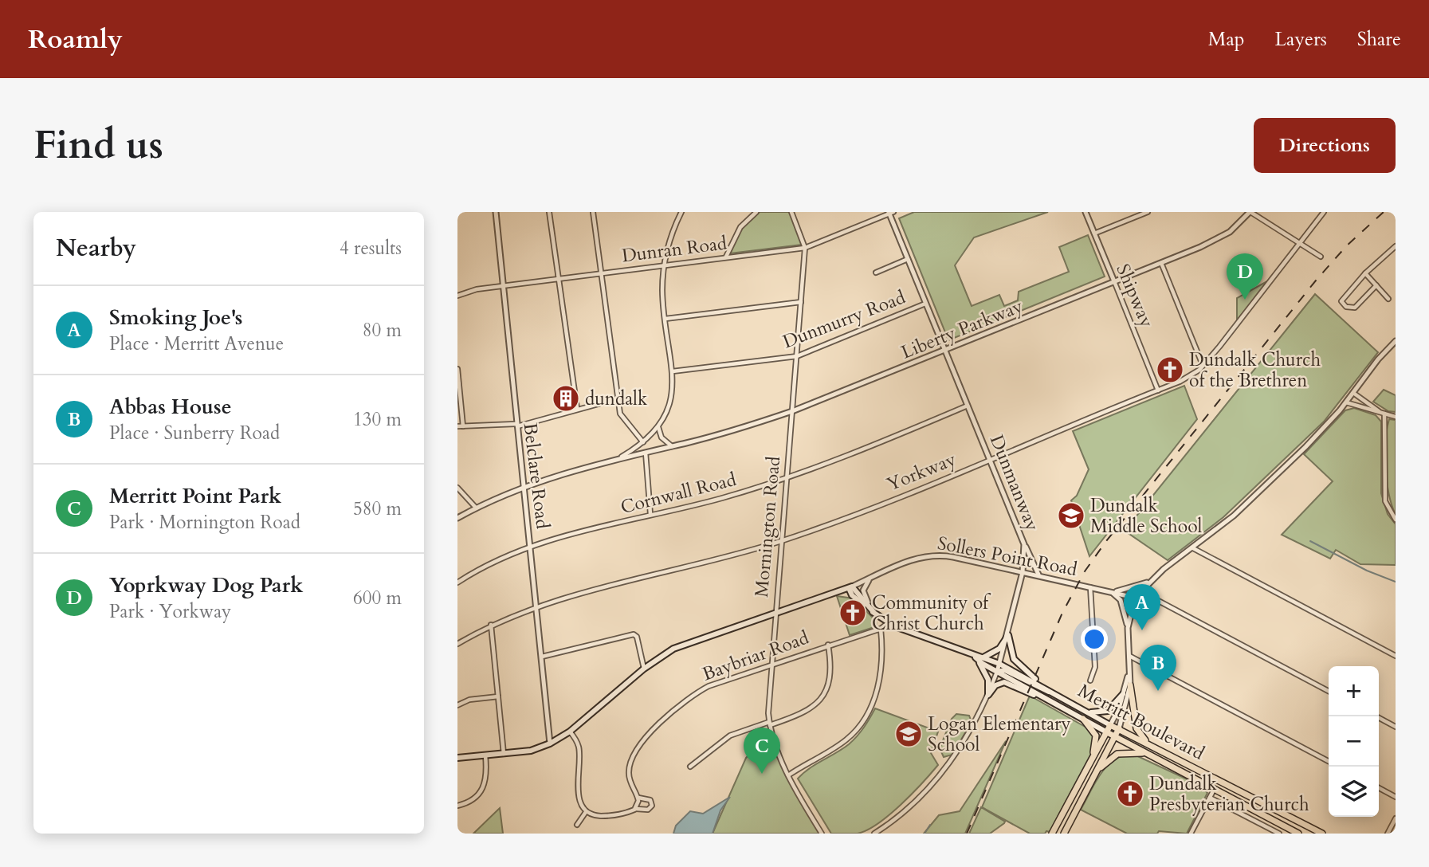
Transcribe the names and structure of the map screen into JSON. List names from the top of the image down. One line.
{"streets":{"main road":["Sollers Point Road","Merritt Boulevard"],"street":["Dunran Road","Shipway","Dunmurry Road","Liberty Parkway","Yorkway","Belclare Road","Dunmanway","Cornwall Road","Mornington Road","Baybriar Road"]},"crossings":[["Dunran Road","Belclare Road"],["Dunran Road","Dunmanway"],["Dunran Road","Mornington Road"],["Shipway","Liberty Parkway"],["Shipway","Yorkway"],["Dunmurry Road","Dunmanway"],["Dunmurry Road","Mornington Road"],["Liberty Parkway","Belclare Road"],["Liberty Parkway","Dunmanway"],["Liberty Parkway","Mornington Road"],["Yorkway","Belclare Road"],["Yorkway","Dunmanway"],["Yorkway","Mornington Road"],["Belclare Road","Cornwall Road"],["Belclare Road","Sollers Point Road"],["Dunmanway","Cornwall Road"],["Dunmanway","Sollers Point Road"],["Dunmanway","Merritt Boulevard"],["Cornwall Road","Mornington Road"],["Mornington Road","Sollers Point Road"],["Mornington Road","Baybriar Road"],["Sollers Point Road","Merritt Boulevard"],["Baybriar Road","Merritt Boulevard"]],"places":{"church":["Dundalk Church of the Brethren","Community of Christ Church","Dundalk Presbyterian Church"],"building":["dundalk"],"school or university":["Dundalk Middle School","Logan Elementary School"]},"page":{"header":"Roamly","nav":["Map","Layers","Share"],"buttons":"Directions","title":"Find us","heading":["Nearby","4 results"],"pins":["D","A","B","C"],"list":[{"mark":"A","name":"Smoking Joe's","note":"Place · Merritt Avenue","value":"80 m"},{"mark":"B","name":"Abbas House","note":"Place · Sunberry Road","value":"130 m"},{"mark":"C","name":"Merritt Point Park","note":"Park · Mornington Road","value":"580 m"},{"mark":"D","name":"Yoprkway Dog Park","note":"Park · Yorkway","value":"600 m"}],"map_buttons":["+","−"]}}
